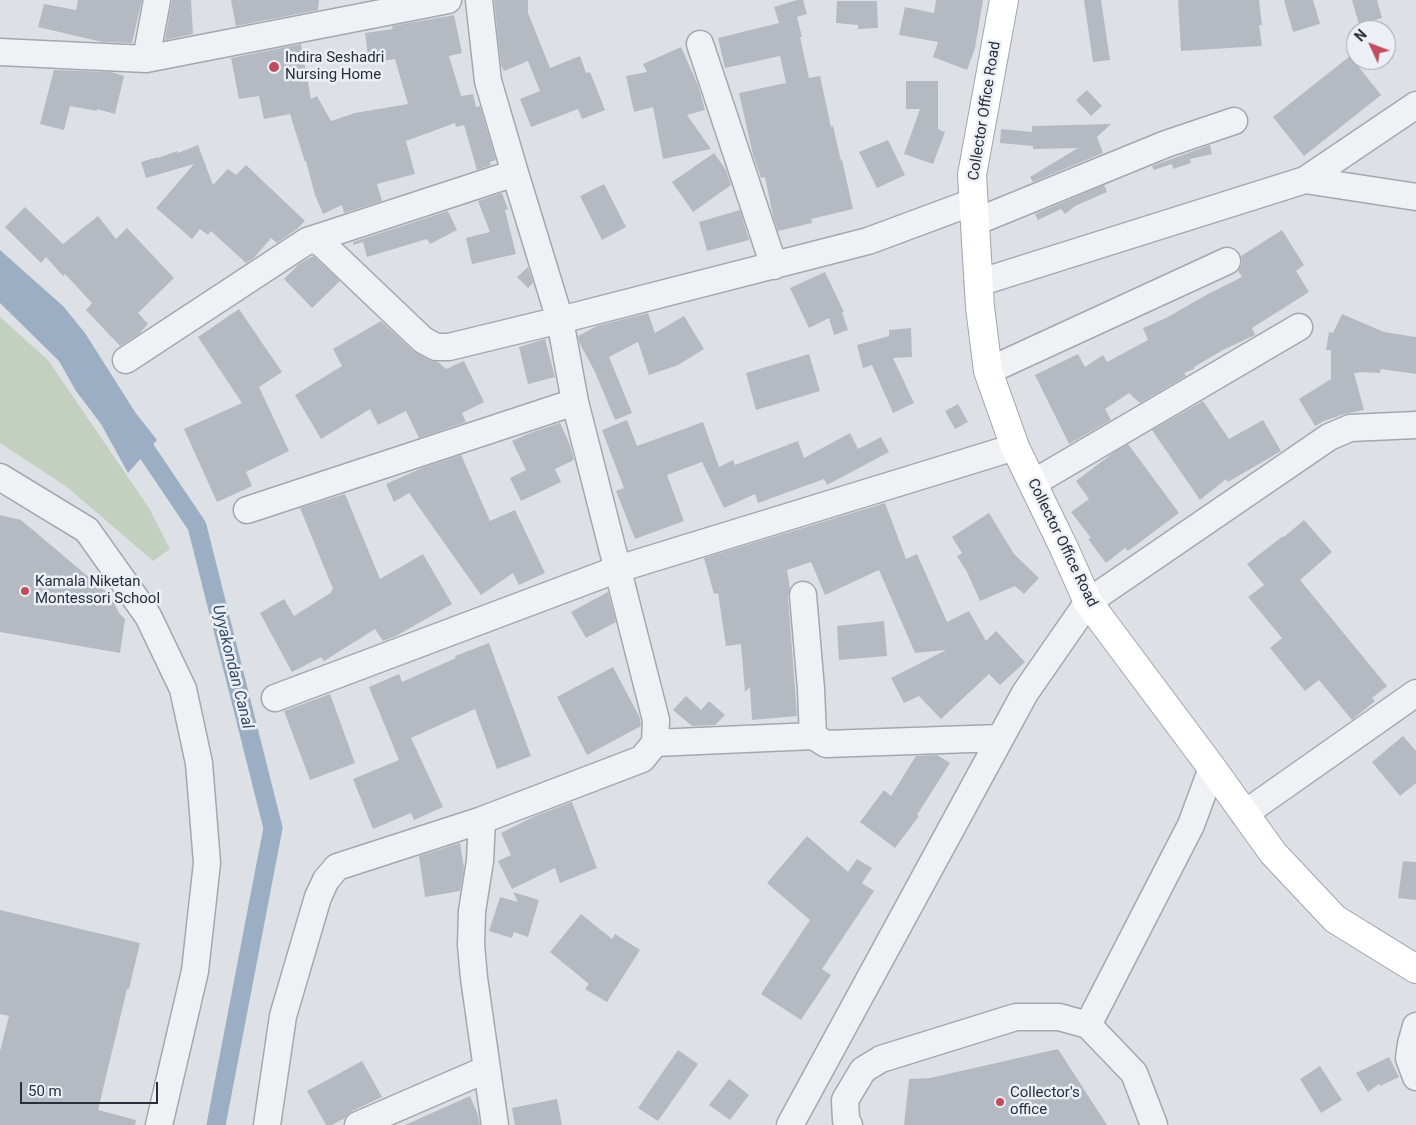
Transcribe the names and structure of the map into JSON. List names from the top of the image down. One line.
{"streets":{"main road":["Collector Office Road"]},"water":["Uyyakondan Canal"],"places":["Indira Seshadri Nursing Home","Kamala Niketan Montessori School","Collector's office"],"scale_bar":"50 m","north":"top left"}
